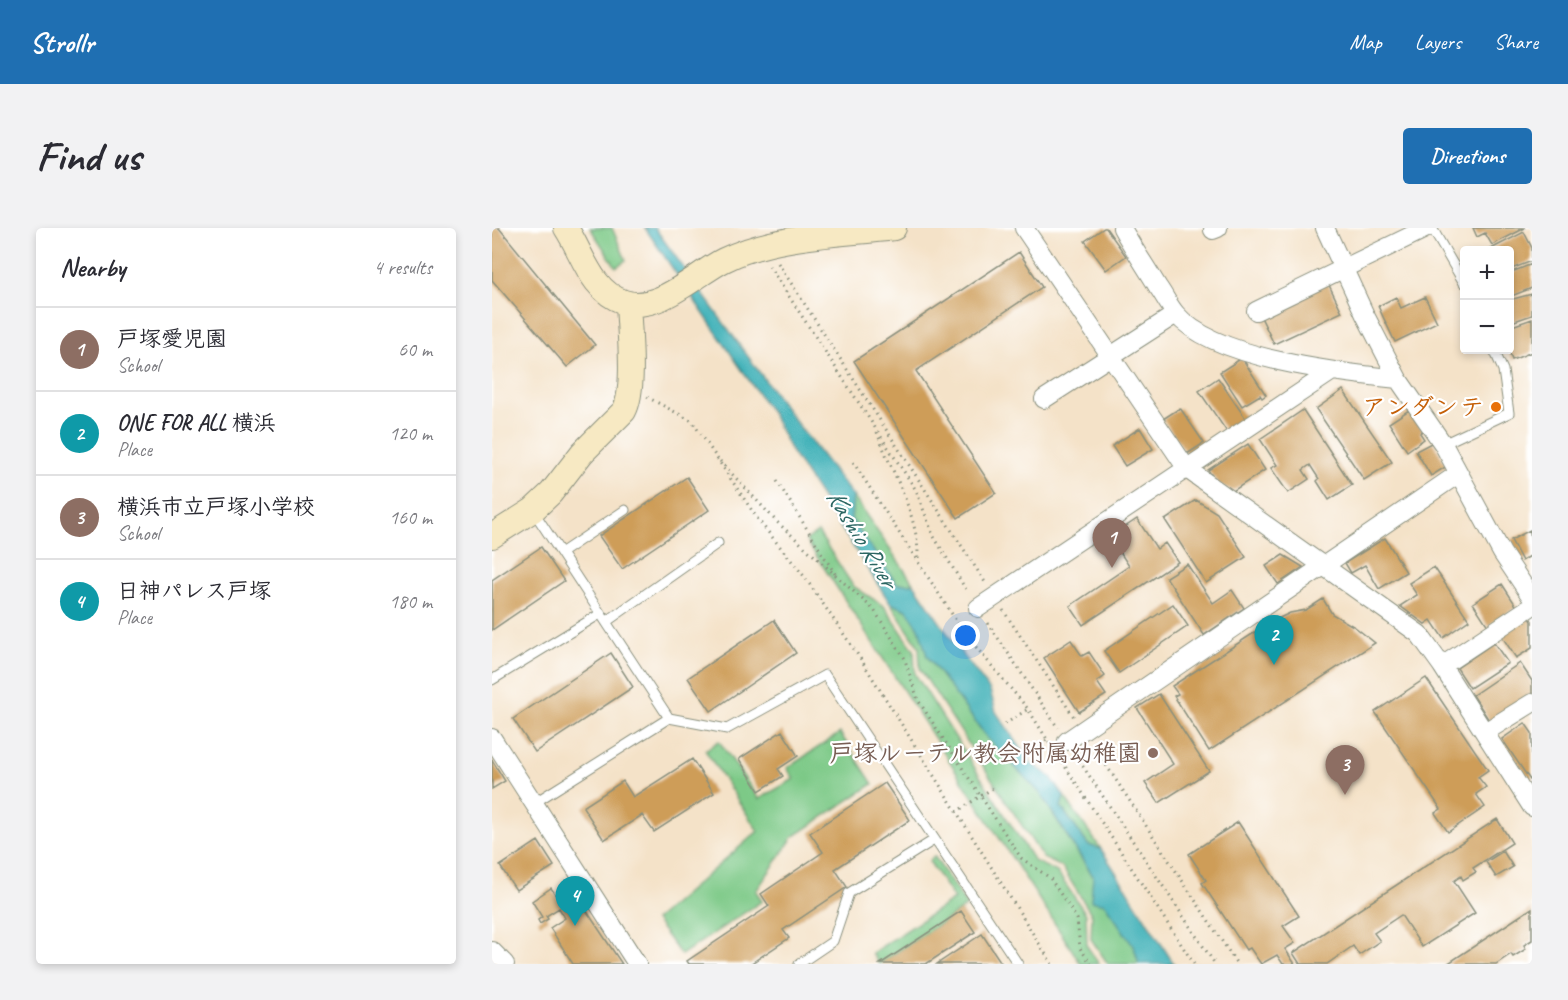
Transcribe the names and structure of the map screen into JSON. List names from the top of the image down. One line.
{"water":["Kashio River"],"places":["アンダンテ","戸塚ルーテル教会附属幼稚園"],"page":{"header":"Strollr","nav":["Map","Layers","Share"],"buttons":"Directions","title":"Find us","heading":["Nearby","4 results"],"map_buttons":["+","−"],"list":[{"mark":"1","name":"戸塚愛児園","note":"School","value":"60 m"},{"mark":"2","name":"ONE FOR ALL 横浜","note":"Place","value":"120 m"},{"mark":"3","name":"横浜市立戸塚小学校","note":"School","value":"160 m"},{"mark":"4","name":"日神パレス戸塚","note":"Place","value":"180 m"}],"pins":["1","2","3","4"]}}
